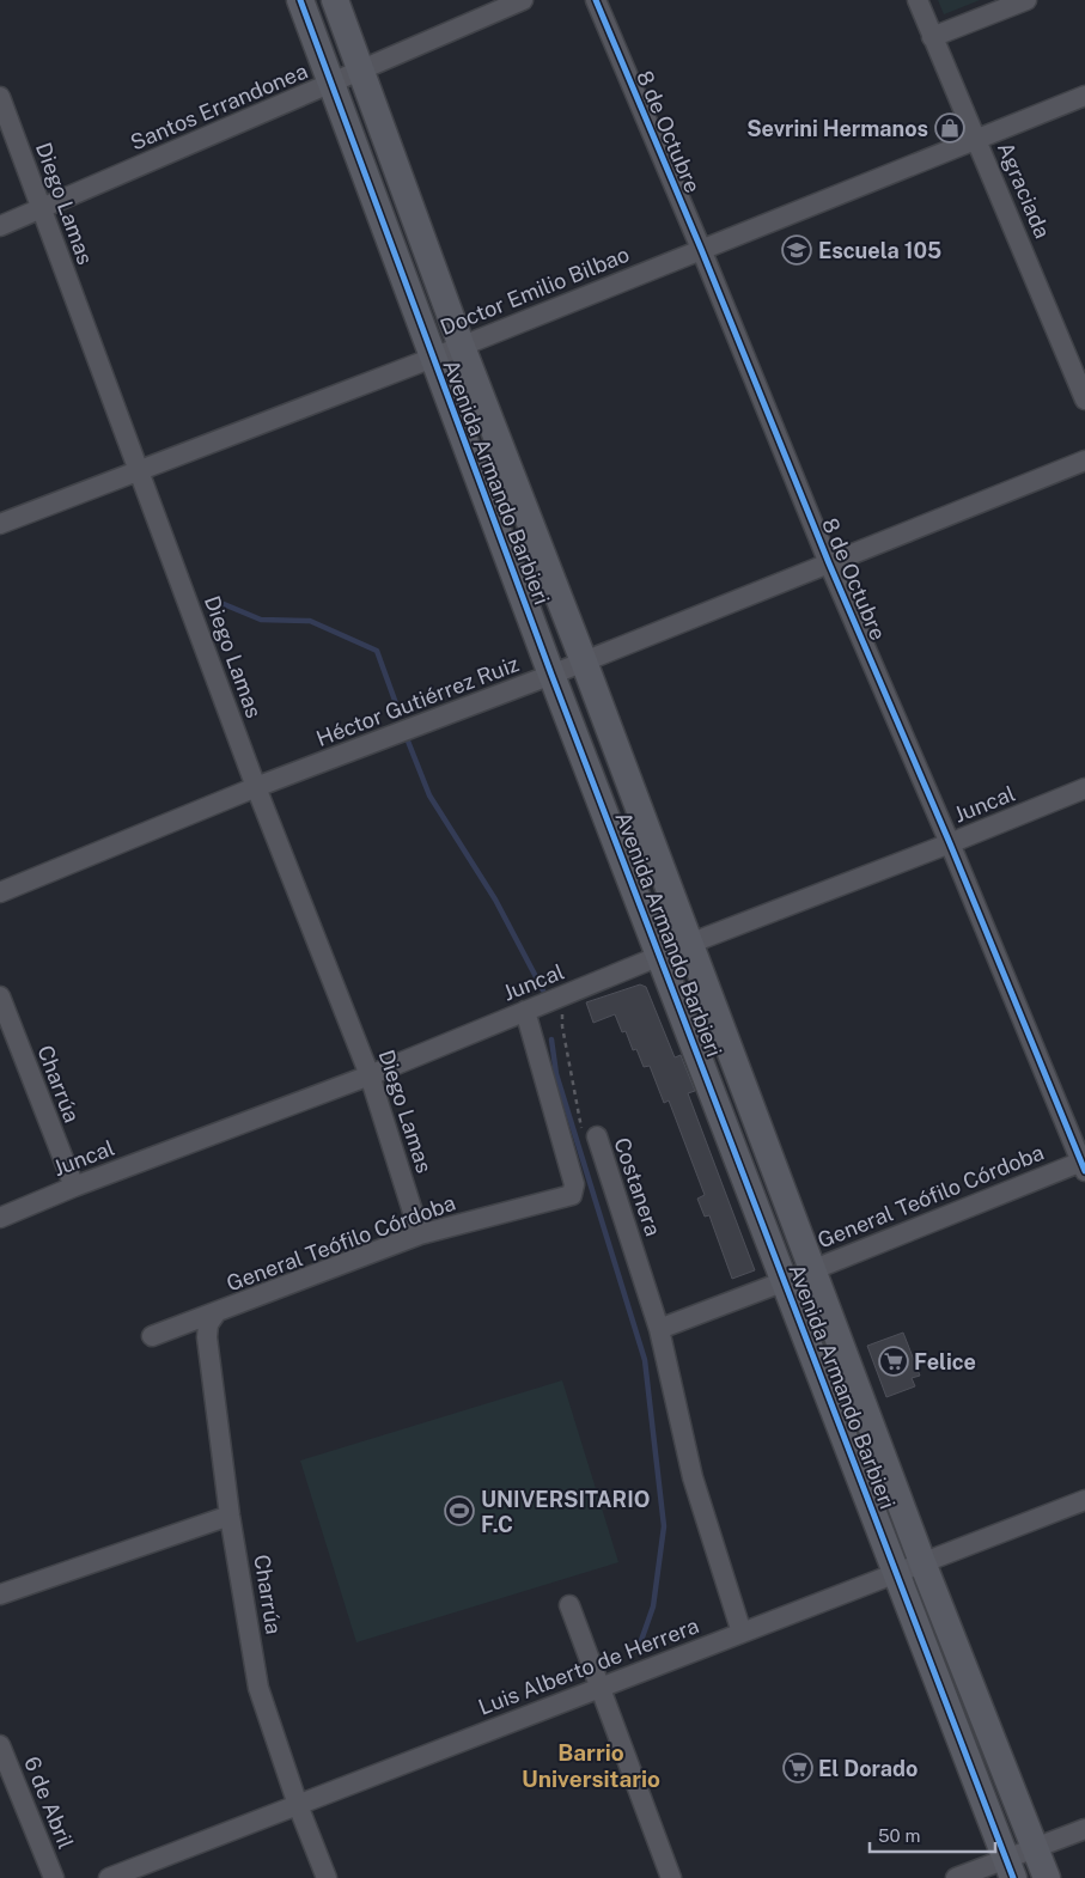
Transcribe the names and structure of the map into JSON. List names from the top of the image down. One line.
{"streets":{"street":["Santos Errandonea","8 de Octubre","Agraciada","Diego Lamas","Doctor Emilio Bilbao","Avenida Armando Barbieri","Héctor Gutiérrez Ruiz","Juncal","Charrúa","Costanera","General Teófilo Córdoba","Luis Alberto de Herrera","6 de Abril"]},"crossings":[["Santos Errandonea","Diego Lamas"],["Santos Errandonea","Avenida Armando Barbieri"],["8 de Octubre","Doctor Emilio Bilbao"],["8 de Octubre","Héctor Gutiérrez Ruiz"],["8 de Octubre","Juncal"],["8 de Octubre","General Teófilo Córdoba"],["Agraciada","Doctor Emilio Bilbao"],["Diego Lamas","Doctor Emilio Bilbao"],["Diego Lamas","Héctor Gutiérrez Ruiz"],["Diego Lamas","Juncal"],["Diego Lamas","General Teófilo Córdoba"],["Doctor Emilio Bilbao","Avenida Armando Barbieri"],["Avenida Armando Barbieri","Héctor Gutiérrez Ruiz"],["Avenida Armando Barbieri","Juncal"],["Avenida Armando Barbieri","General Teófilo Córdoba"],["Avenida Armando Barbieri","Luis Alberto de Herrera"],["Juncal","Charrúa"],["Juncal","Costanera"],["Juncal","General Teófilo Córdoba"],["Charrúa","General Teófilo Córdoba"],["Charrúa","Luis Alberto de Herrera"],["Costanera","General Teófilo Córdoba"],["Costanera","Luis Alberto de Herrera"]],"districts":["Barrio Universitario"],"places":{"shop":["Sevrini Hermanos"],"school or university":["Escuela 105"],"supermarket":["Felice","El Dorado"],"sports":["UNIVERSITARIO F.C"]},"scale_bar":"50 m"}
